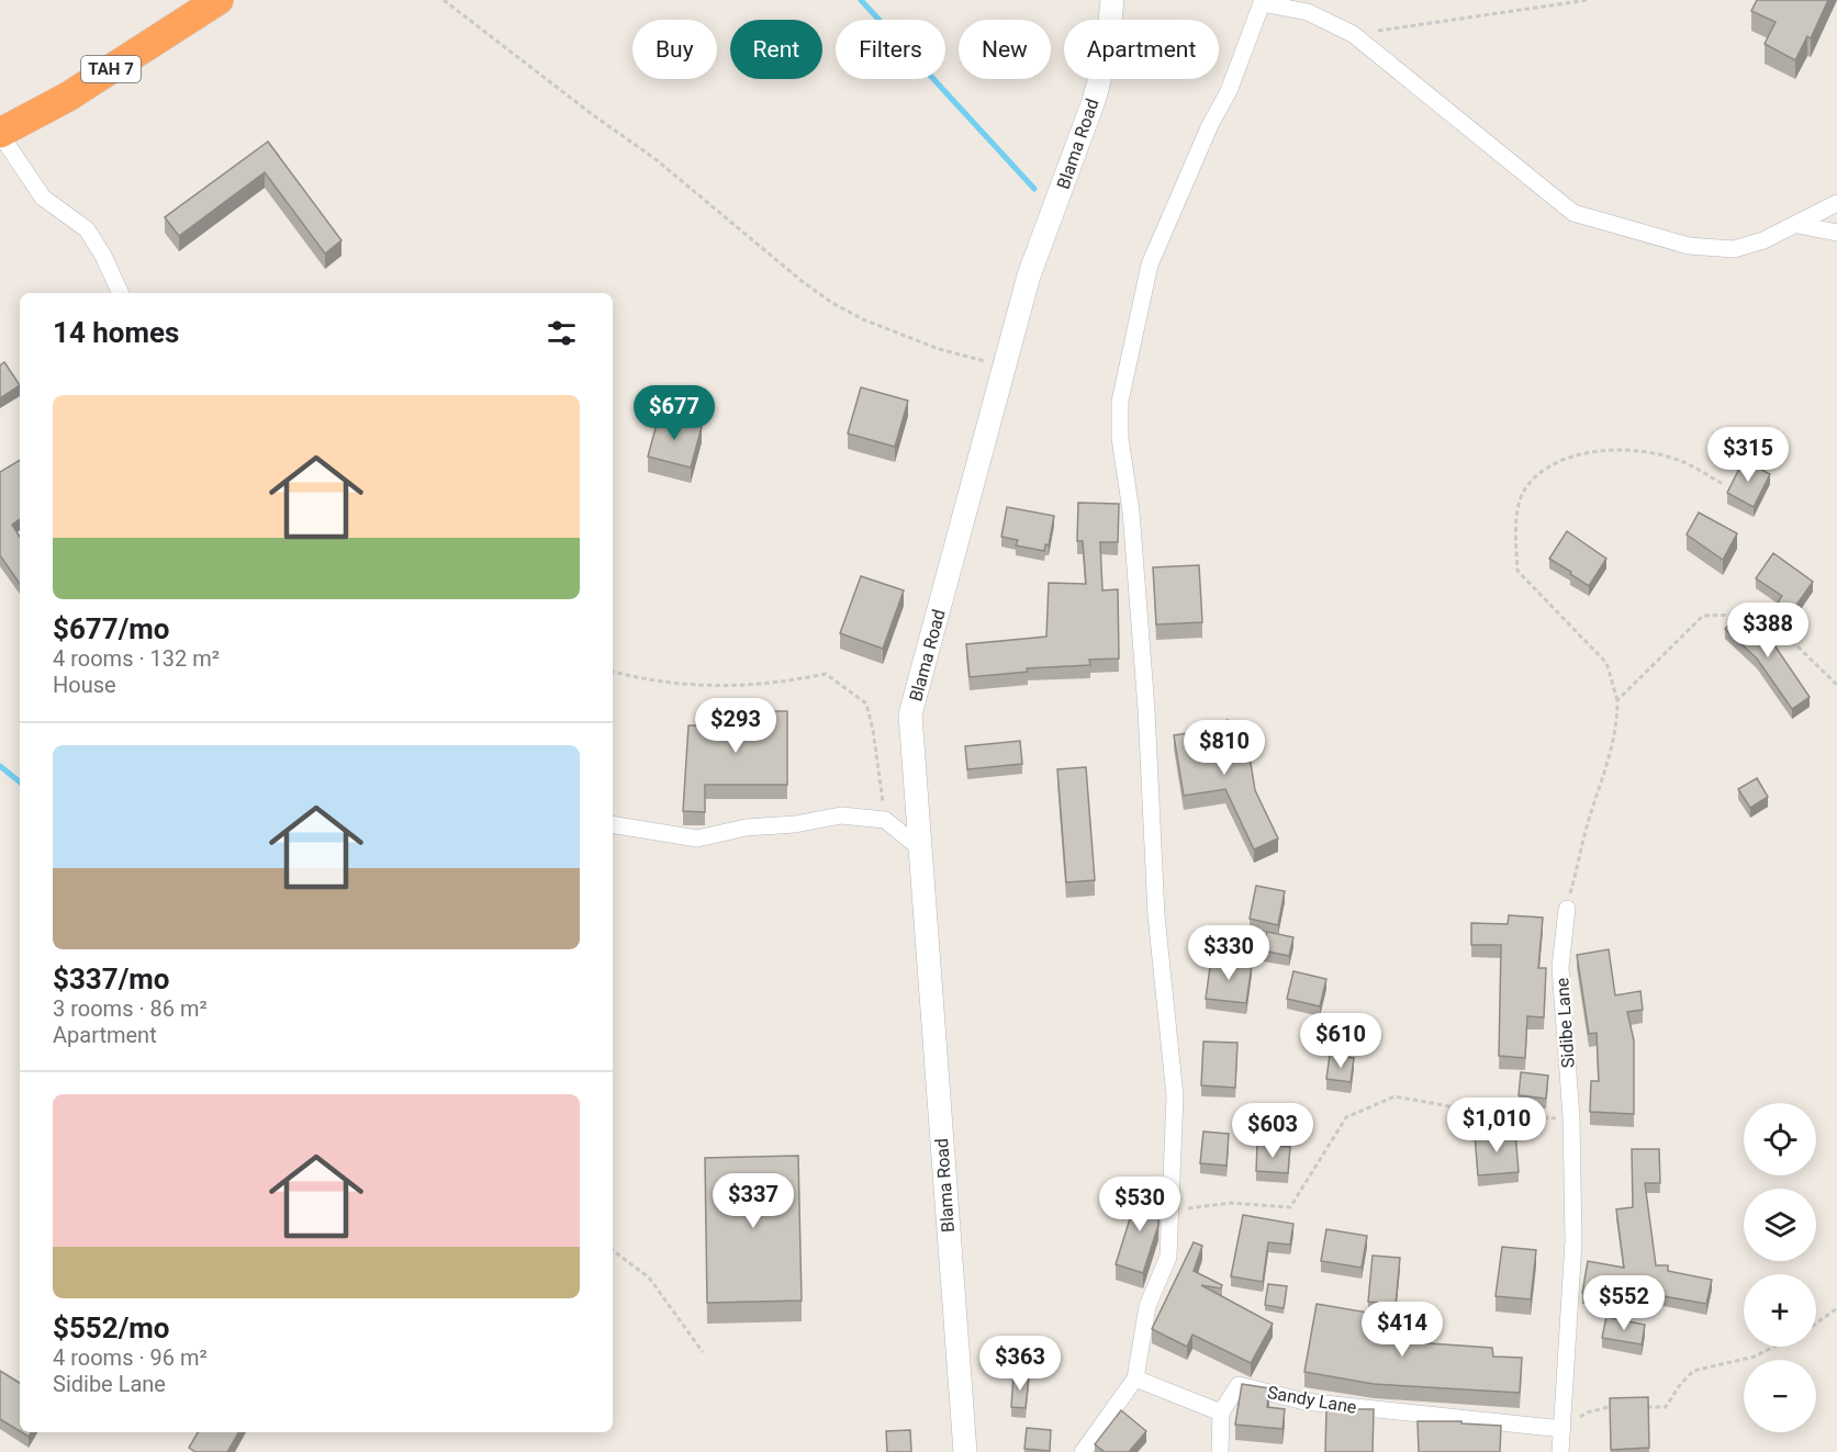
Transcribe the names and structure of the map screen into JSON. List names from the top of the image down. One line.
{"streets":{"highway":["TAH 7"],"street":["Blama Road","Sidibe Lane","Sandy Lane"]},"crossings":[["Sidibe Lane","Sandy Lane"]],"page":{"chip":["Buy","Rent","Filters","New","Apartment"],"heading":"14 homes","list":[{"name":"$677/mo","note":"4 rooms · 132 m² · House"},{"name":"$337/mo","note":"3 rooms · 86 m² · Apartment"},{"name":"$552/mo","note":"4 rooms · 96 m² · Sidibe Lane"}],"price":["$677","$315","$388","$293","$810","$330","$610","$1,010","$603","$337","$530","$552","$414","$363"],"map_buttons":["+","−"]}}
